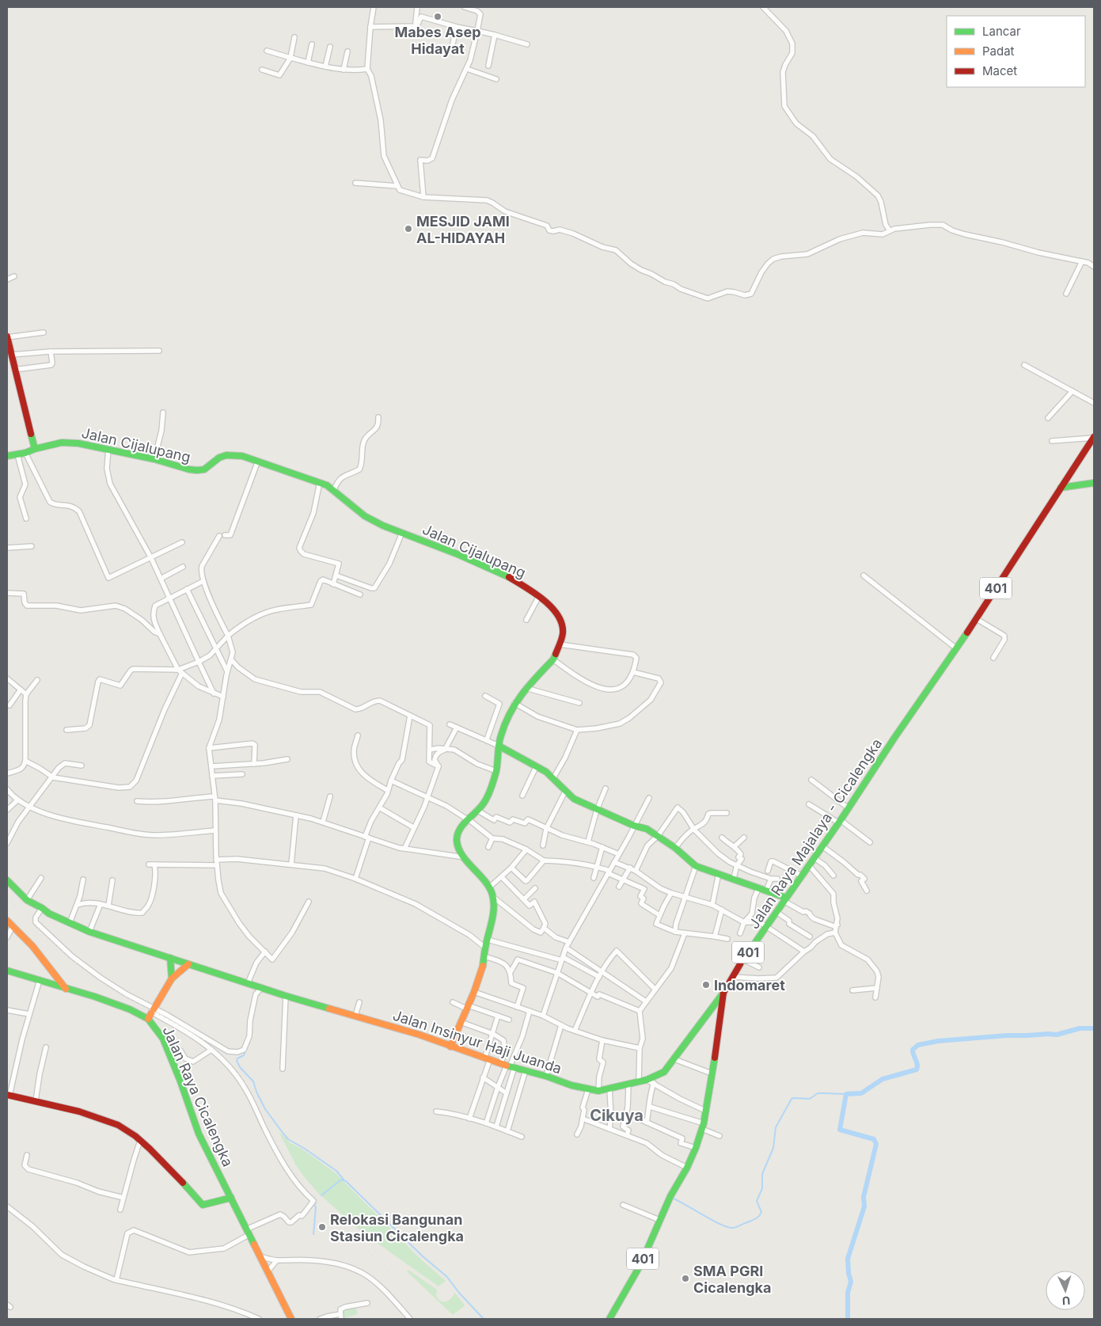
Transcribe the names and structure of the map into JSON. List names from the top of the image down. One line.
{"streets":{"main road":["Jalan Cijalupang","401","Jalan Raya Majalaya - Cicalengka","Jalan Insinyur Haji Juanda","Jalan Raya Cicalengka"]},"crossings":[["Jalan Raya Majalaya - Cicalengka","Jalan Insinyur Haji Juanda"]],"districts":["Cikuya"],"places":["Mabes Asep Hidayat","MESJID JAMI AL-HIDAYAH","Indomaret","Relokasi Bangunan Stasiun Cicalengka","SMA PGRI Cicalengka"],"legend":["Lancar","Padat","Macet"],"north":"bottom"}
